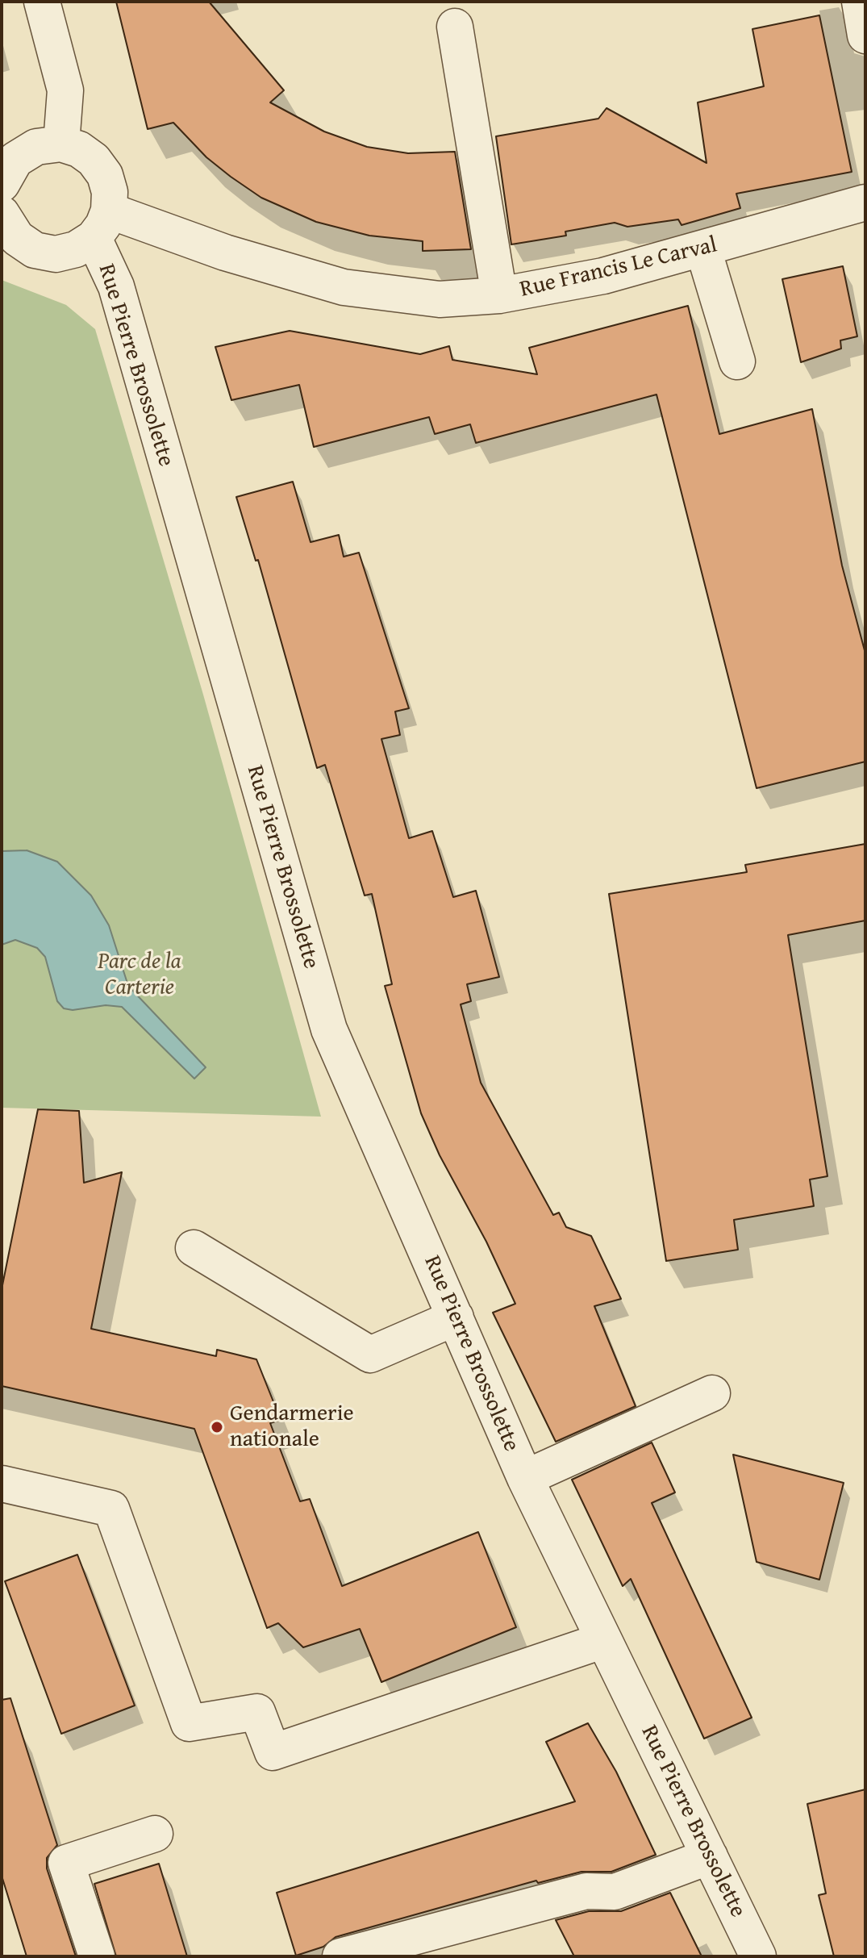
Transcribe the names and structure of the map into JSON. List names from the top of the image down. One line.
{"streets":{"street":["Rue Francis Le Carval","Rue Pierre Brossolette"]},"crossings":[["Rue Francis Le Carval","Rue Pierre Brossolette"]],"parks":["Parc de la Carterie"],"places":["Gendarmerie nationale"]}
